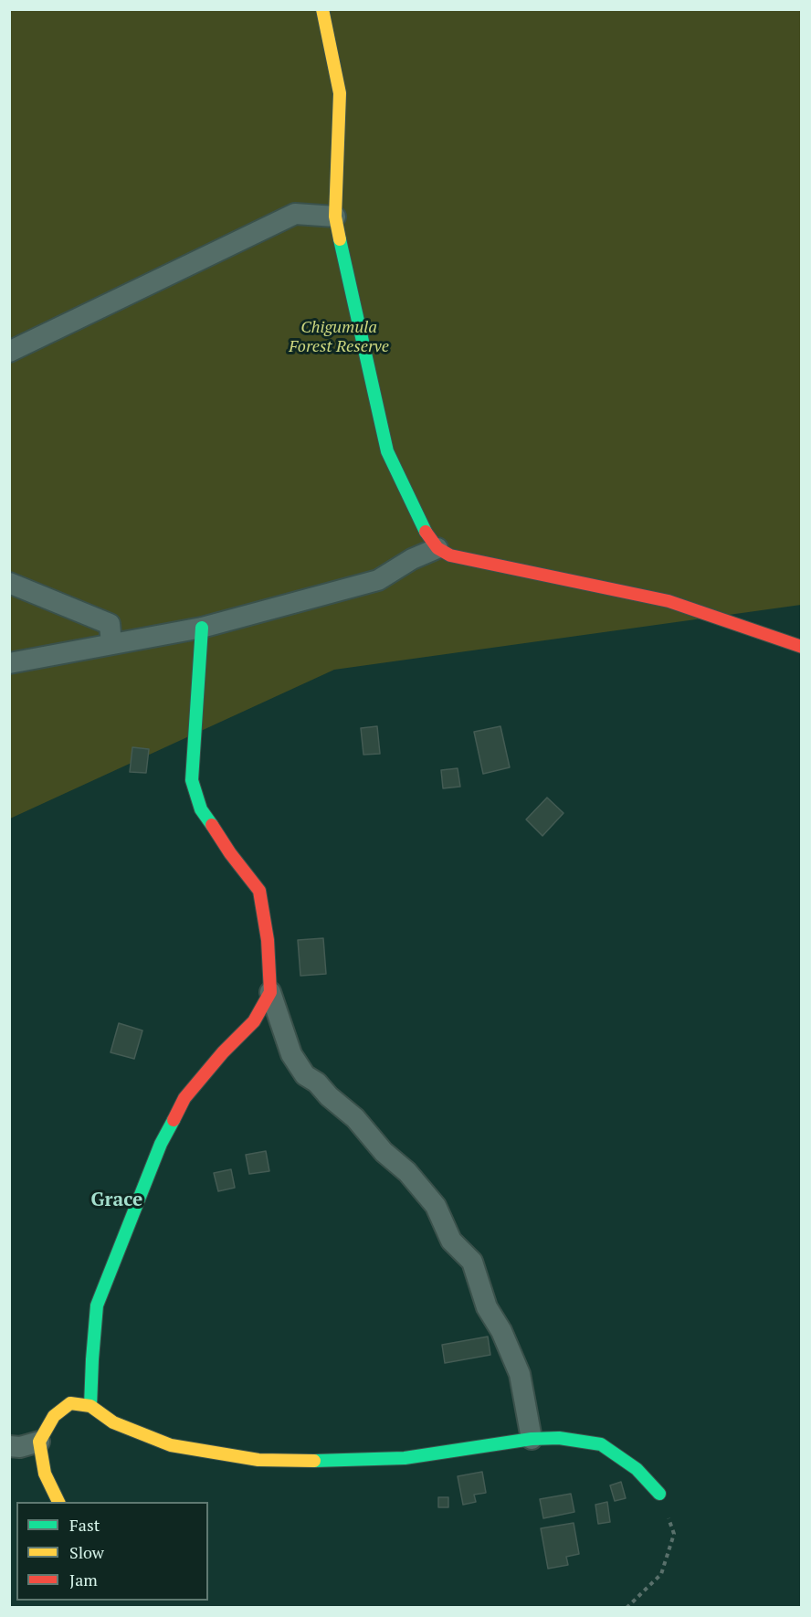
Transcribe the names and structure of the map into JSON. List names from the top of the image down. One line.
{"districts":["Grace"],"parks":["Chigumula Forest Reserve"],"legend":["Fast","Slow","Jam"]}
